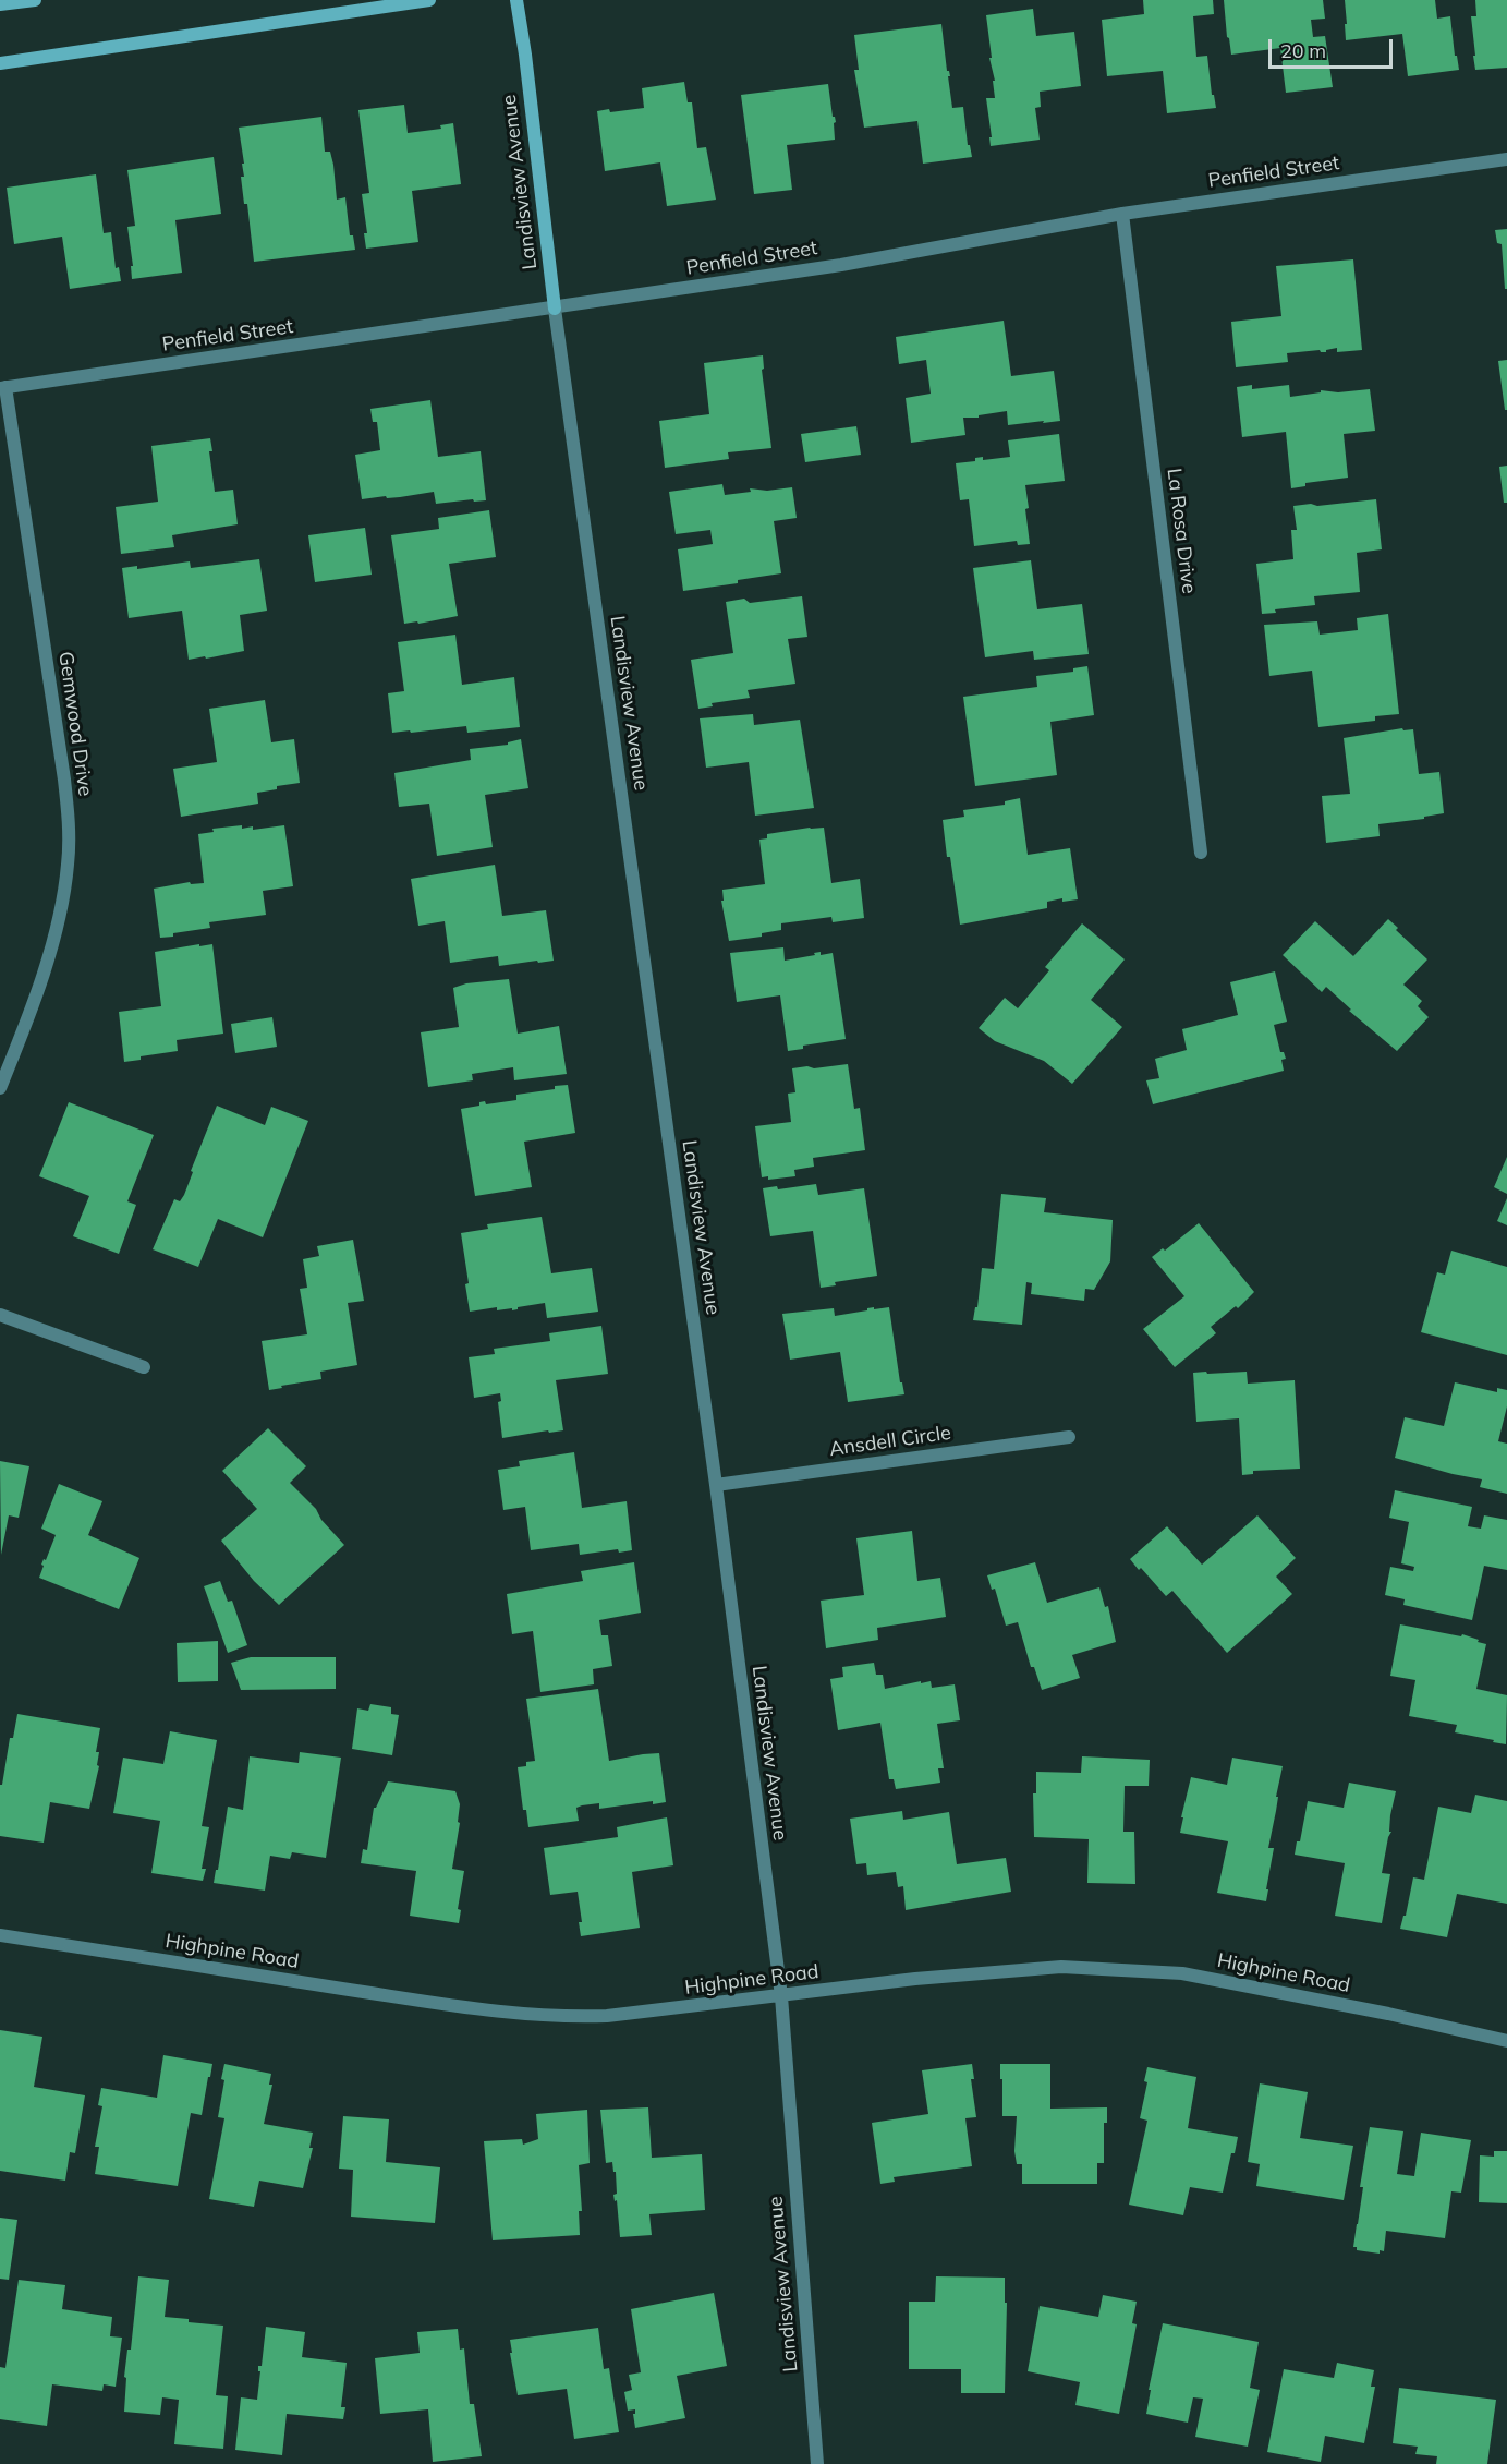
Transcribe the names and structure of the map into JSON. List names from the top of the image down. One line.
{"streets":{"main road":["Landisview Avenue"],"street":["Penfield Street","La Rosa Drive","Gemwood Drive","Ansdell Circle","Highpine Road"]},"crossings":[["Penfield Street","Landisview Avenue"],["Penfield Street","La Rosa Drive"],["Penfield Street","Gemwood Drive"],["Landisview Avenue","Ansdell Circle"],["Landisview Avenue","Highpine Road"]],"scale_bar":"20 m"}
